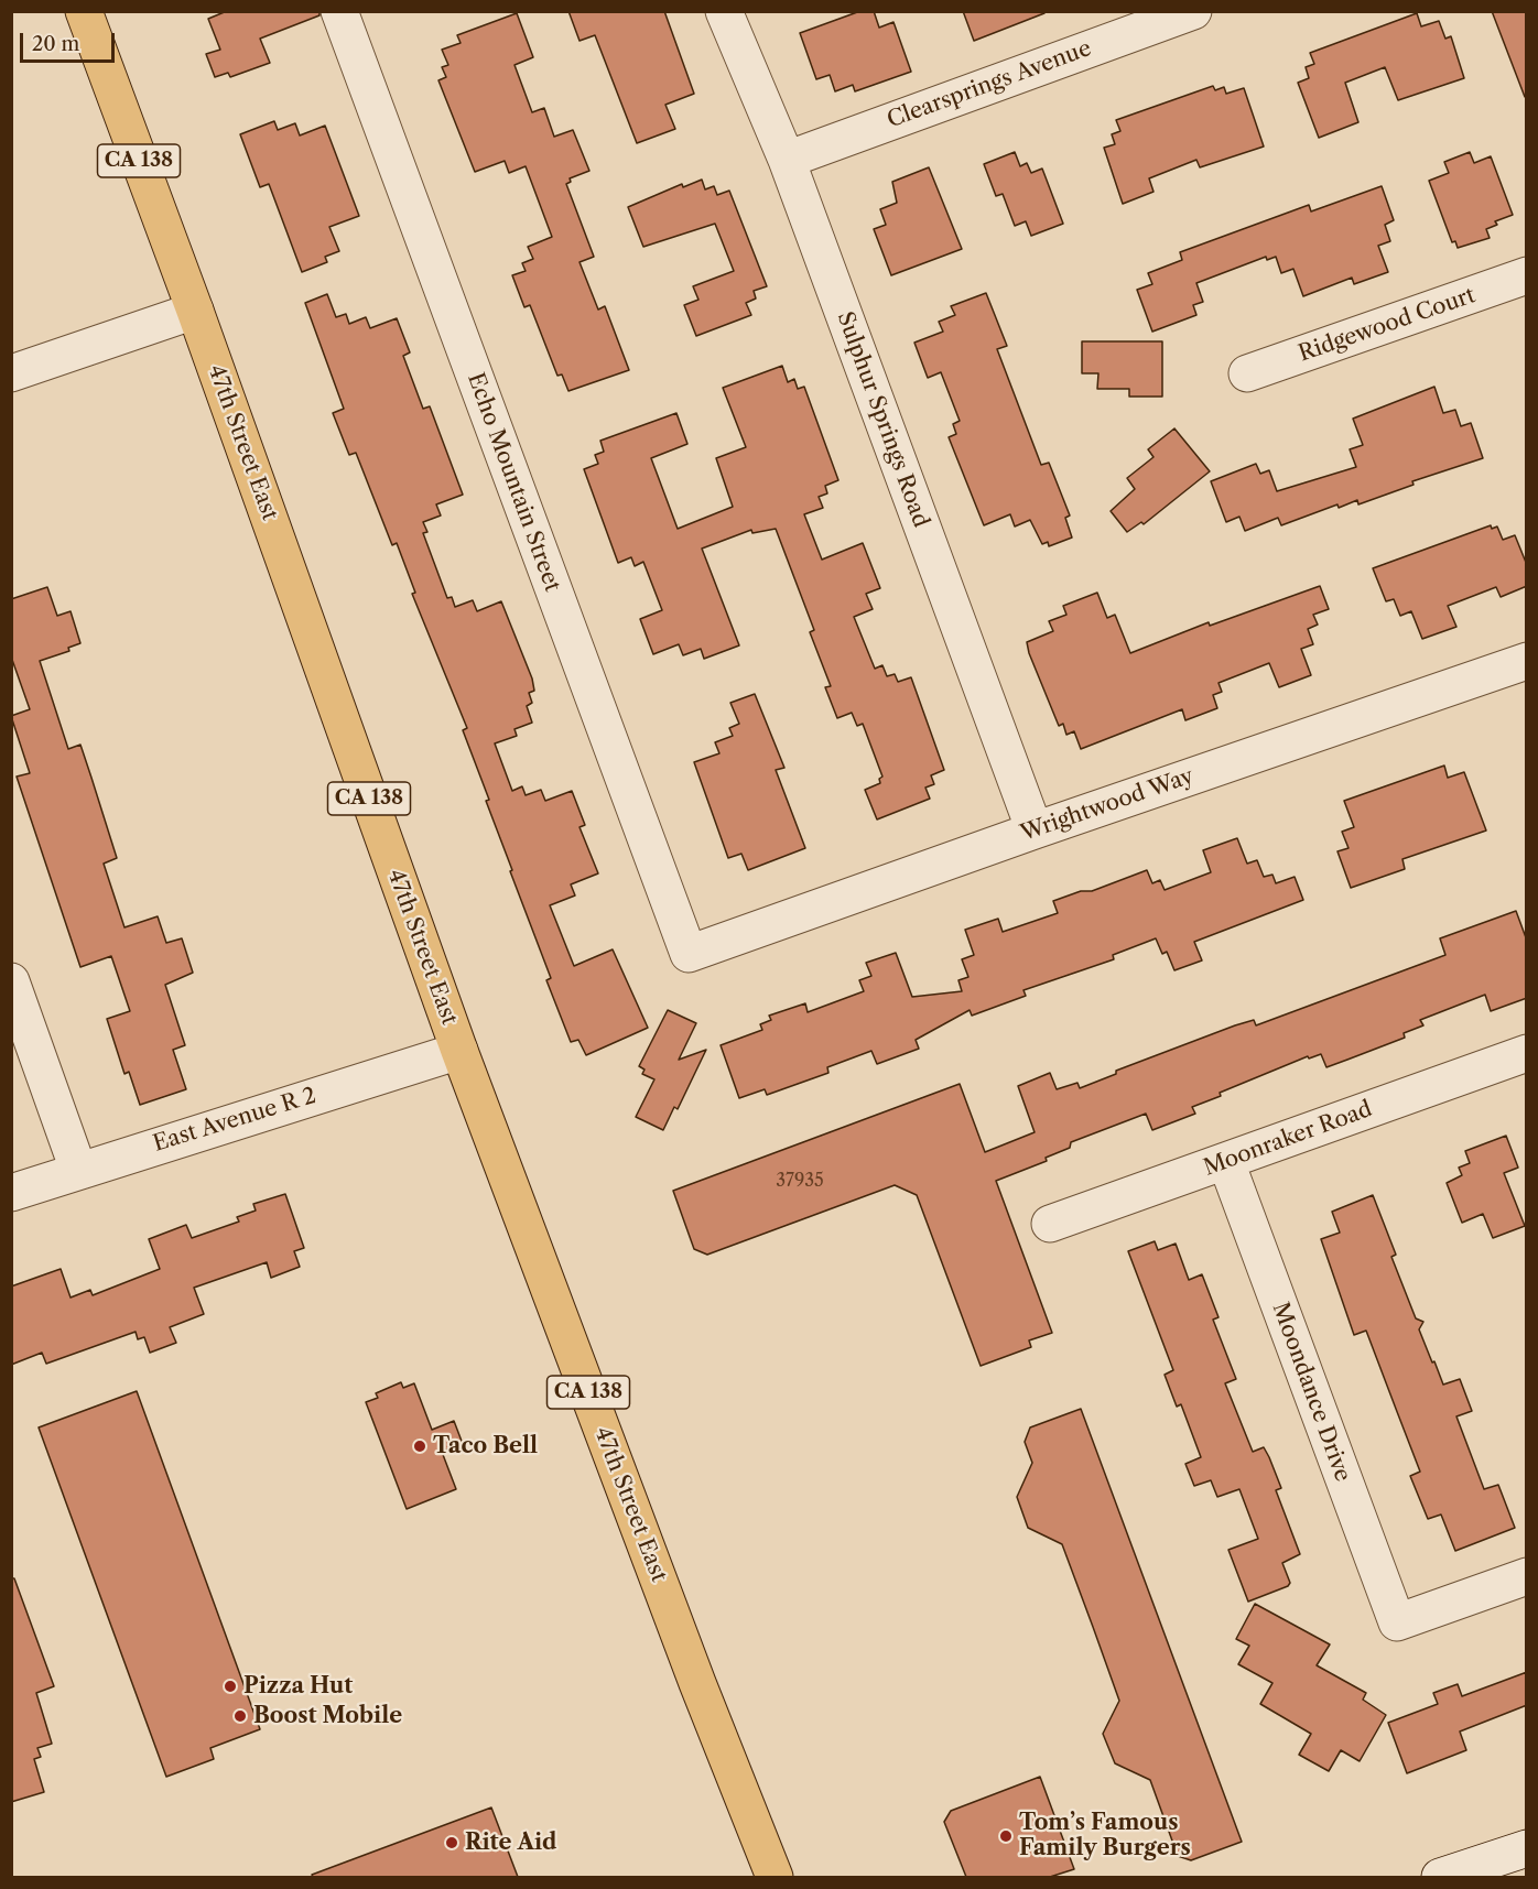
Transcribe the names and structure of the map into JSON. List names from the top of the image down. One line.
{"streets":{"highway":["CA 138","47th Street East"],"street":["Clearsprings Avenue","Ridgewood Court","Sulphur Springs Road","Echo Mountain Street","Wrightwood Way","East Avenue R 2","Moonraker Road","Moondance Drive"]},"crossings":[["Clearsprings Avenue","Sulphur Springs Road"],["Sulphur Springs Road","Wrightwood Way"],["47th Street East","East Avenue R 2"],["Echo Mountain Street","Wrightwood Way"],["Moonraker Road","Moondance Drive"]],"places":["Taco Bell","Pizza Hut","Boost Mobile","Tom’s Famous Family Burgers","Rite Aid"],"house_numbers":["37935"],"scale_bar":"20 m"}
